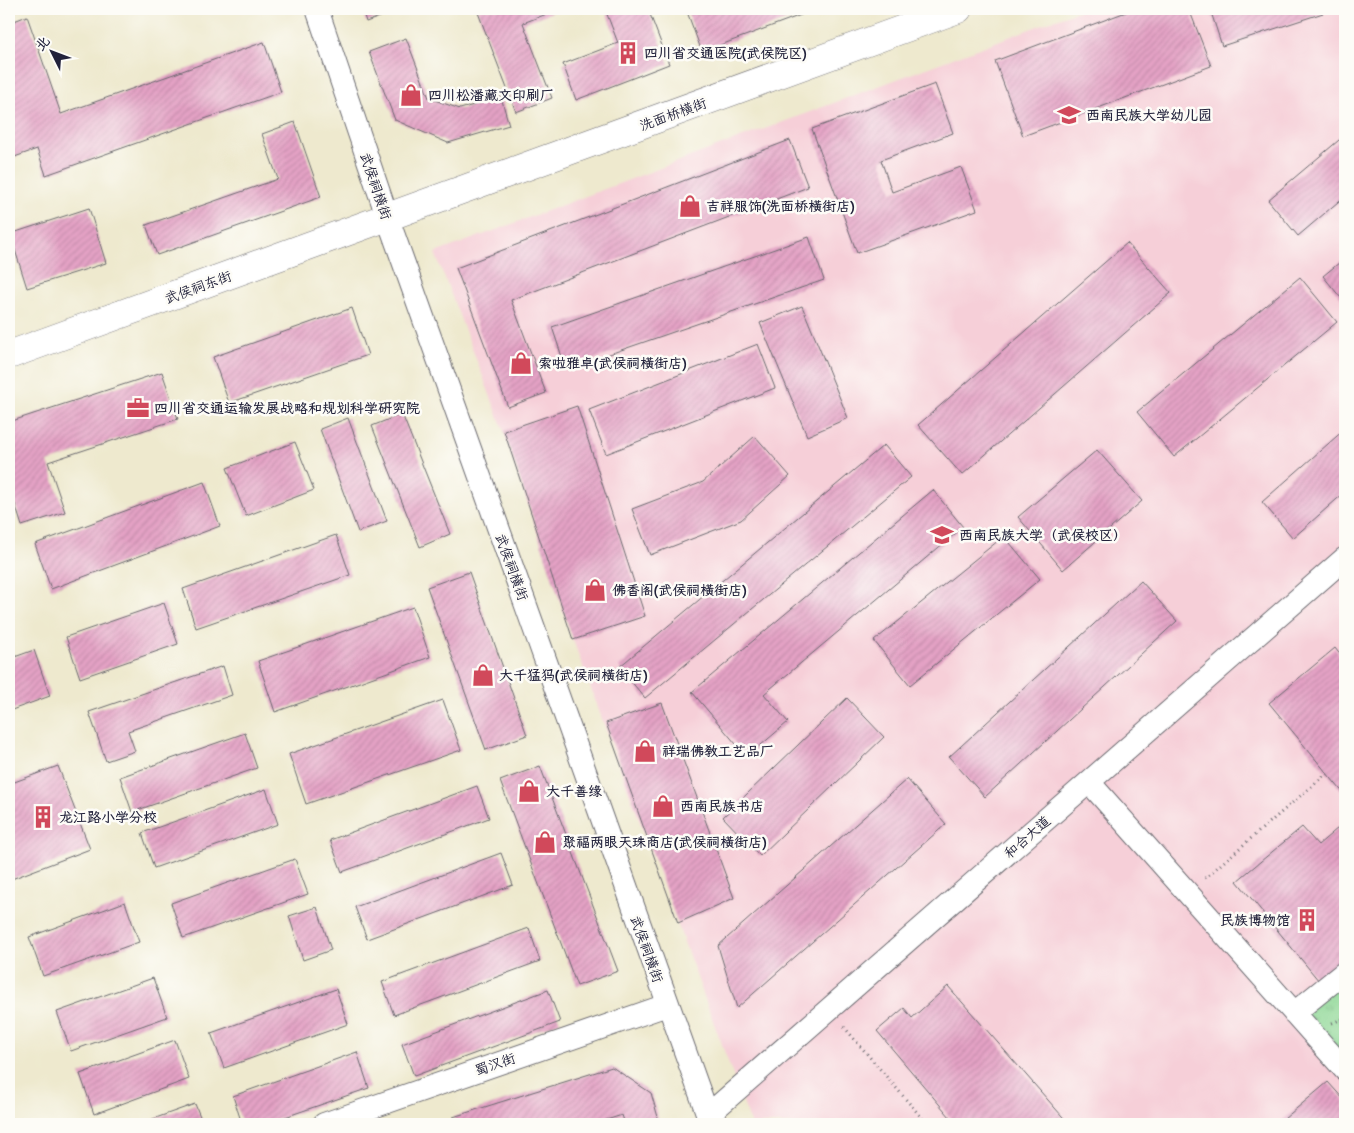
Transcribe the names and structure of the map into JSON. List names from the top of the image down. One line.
{"streets":{"street":["洗面桥横街","武侯祠横街","武侯祠东街","和合大道","蜀汉街"]},"crossings":[["洗面桥横街","武侯祠横街"],["洗面桥横街","武侯祠东街"],["武侯祠横街","武侯祠东街"],["武侯祠横街","和合大道"],["武侯祠横街","蜀汉街"]],"places":{"building":["四川省交通医院(武侯院区)","龙江路小学分校","民族博物馆"],"shop":["四川松潘藏文印刷厂","吉祥服饰(洗面桥横街店)","索啦雅卓(武侯祠横街店)","佛香阁(武侯祠横街店)","大千猛犸(武侯祠横街店)","祥瑞佛教工艺品厂","大千善缘","西南民族书店","聚福两眼天珠商店(武侯祠横街店)"],"school or university":["西南民族大学幼儿园","西南民族大学（武侯校区）"],"office":["四川省交通运输发展战略和规划科学研究院"]},"north":"top left"}
